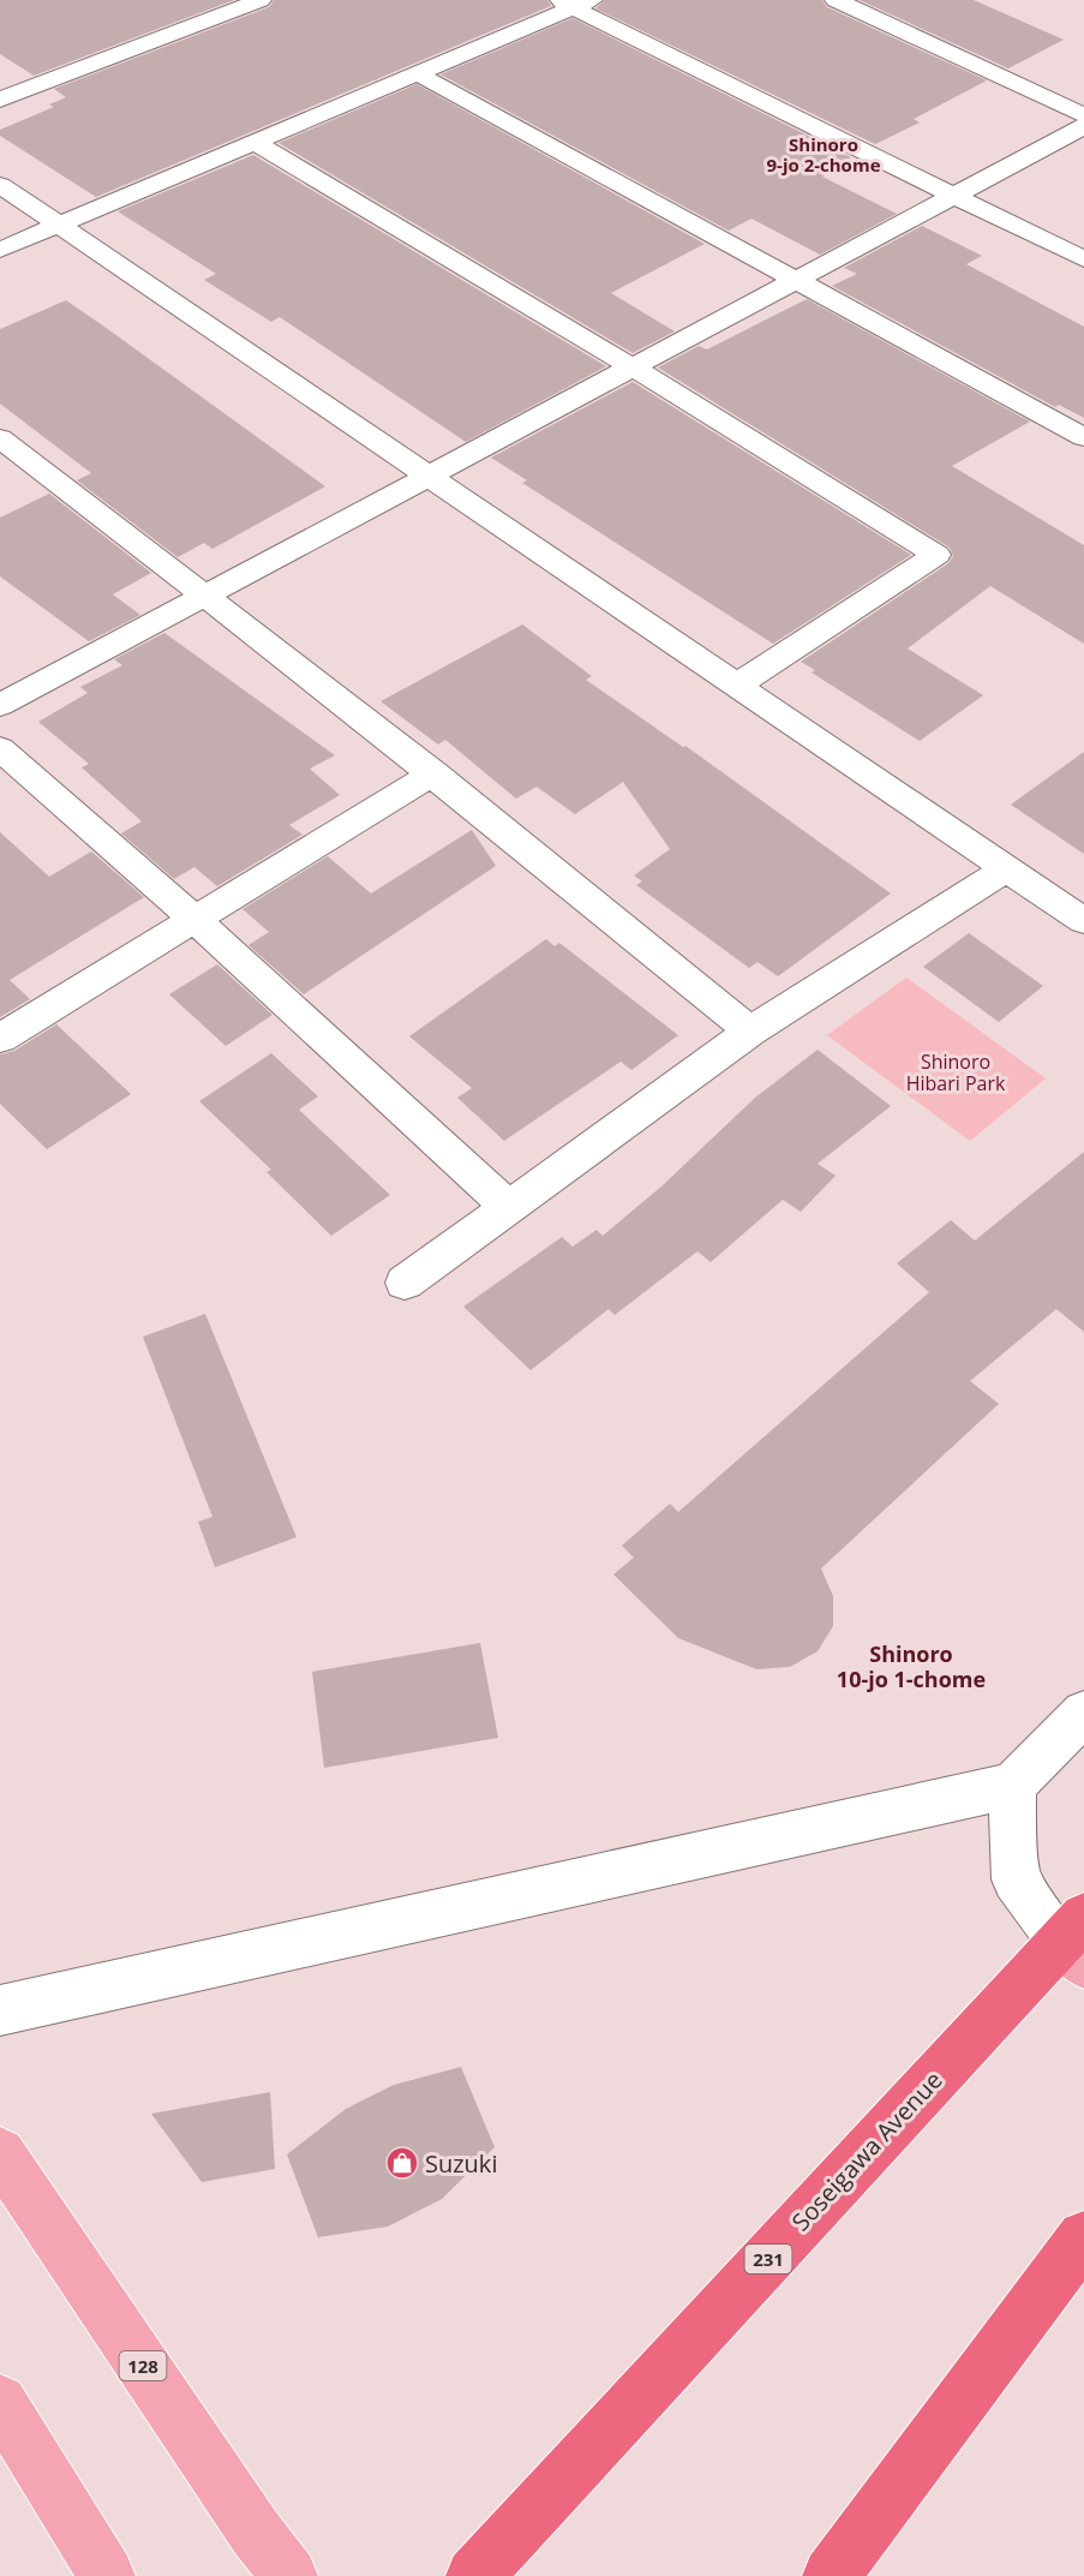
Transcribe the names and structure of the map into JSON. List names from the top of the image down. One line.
{"streets":{"highway":["Soseigawa Avenue","231"],"main road":["128"]},"districts":["Shinoro 9-jo 2-chome","Shinoro 10-jo 1-chome"],"parks":["Shinoro Hibari Park"],"places":{"shop":["Suzuki"]}}
